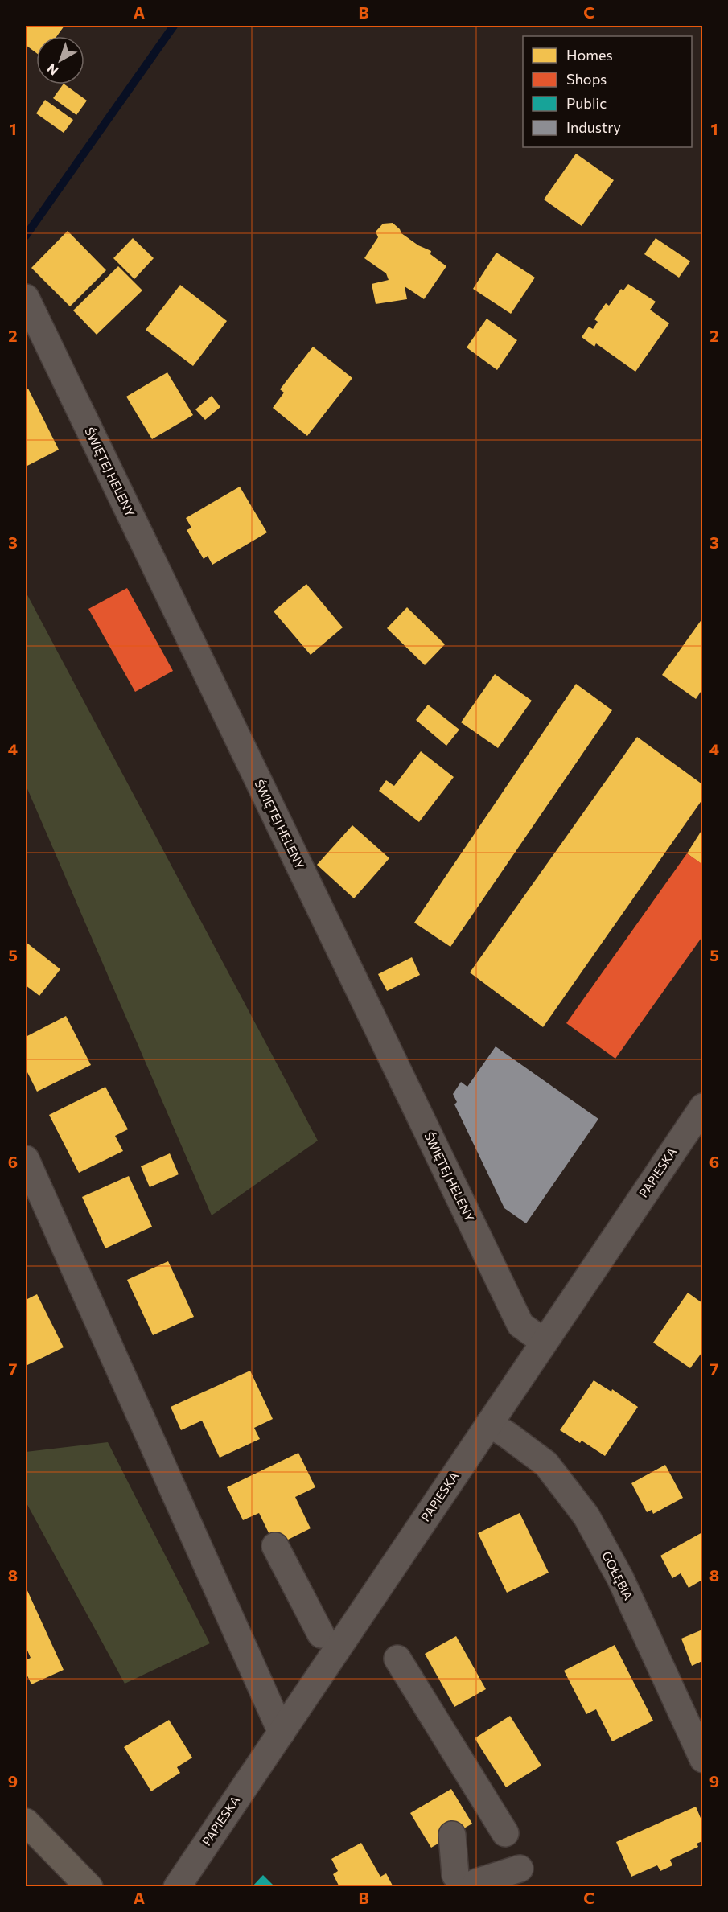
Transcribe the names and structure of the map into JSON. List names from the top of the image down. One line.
{"streets":{"street":["ŚWIĘTEJ HELENY","PAPIESKA","GOŁĘBIA"]},"crossings":[["ŚWIĘTEJ HELENY","PAPIESKA"],["PAPIESKA","GOŁĘBIA"]],"legend":["Homes","Shops","Public","Industry"],"north":"bottom left","grid":{"columns":["A","B","C"],"rows":["1","2","3","4","5","6","7","8","9"]}}
